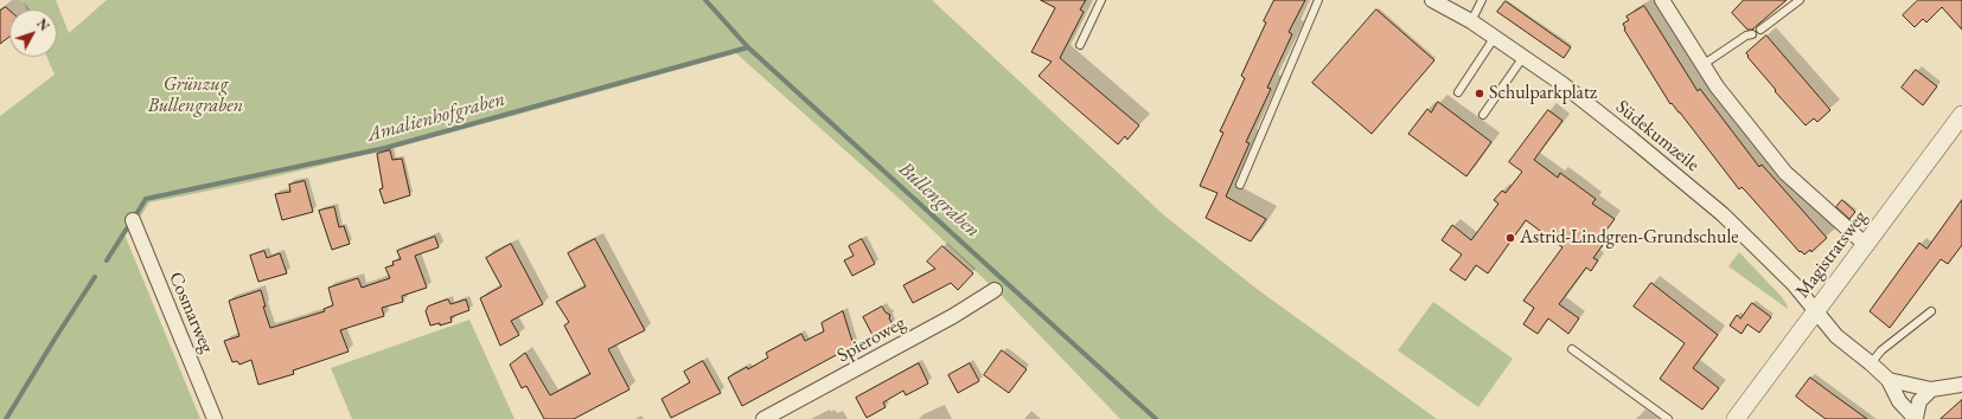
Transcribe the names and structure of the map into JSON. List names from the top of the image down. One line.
{"streets":{"street":["Südekumzeile","Magistratsweg","Cosmarweg","Spieroweg"]},"crossings":[["Südekumzeile","Magistratsweg"]],"water":["Amalienhofgraben","Bullengraben"],"parks":["Grünzug Bullengraben"],"places":["Schulparkplatz","Astrid-Lindgren-Grundschule"],"north":"top right"}
